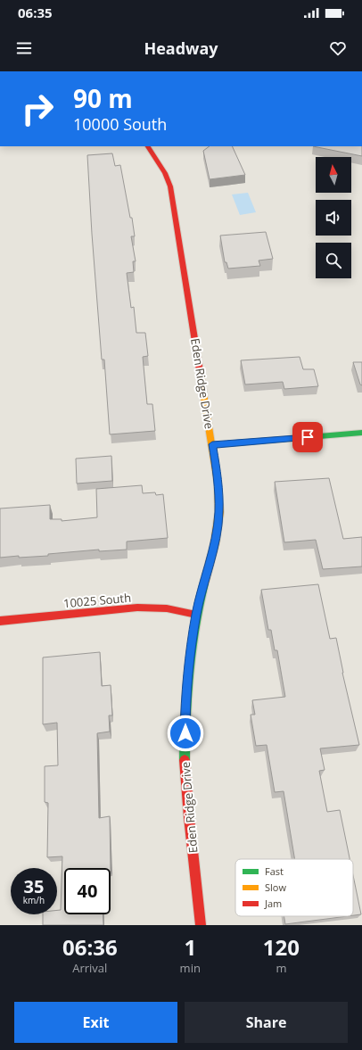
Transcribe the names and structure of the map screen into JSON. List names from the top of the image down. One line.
{"streets":{"street":["Eden Ridge Drive","10025 South"]},"crossings":[["Eden Ridge Drive","10025 South"]],"legend":["Fast","Slow","Jam"],"north":"top","page":{"status":"06:35","header":"Headway","turn":["90 m","10000 South"],"speed":"35 km/h","limit":"40","eta":["06:36","Arrival","1","min","120","m"],"buttons":["Exit","Share"]}}
